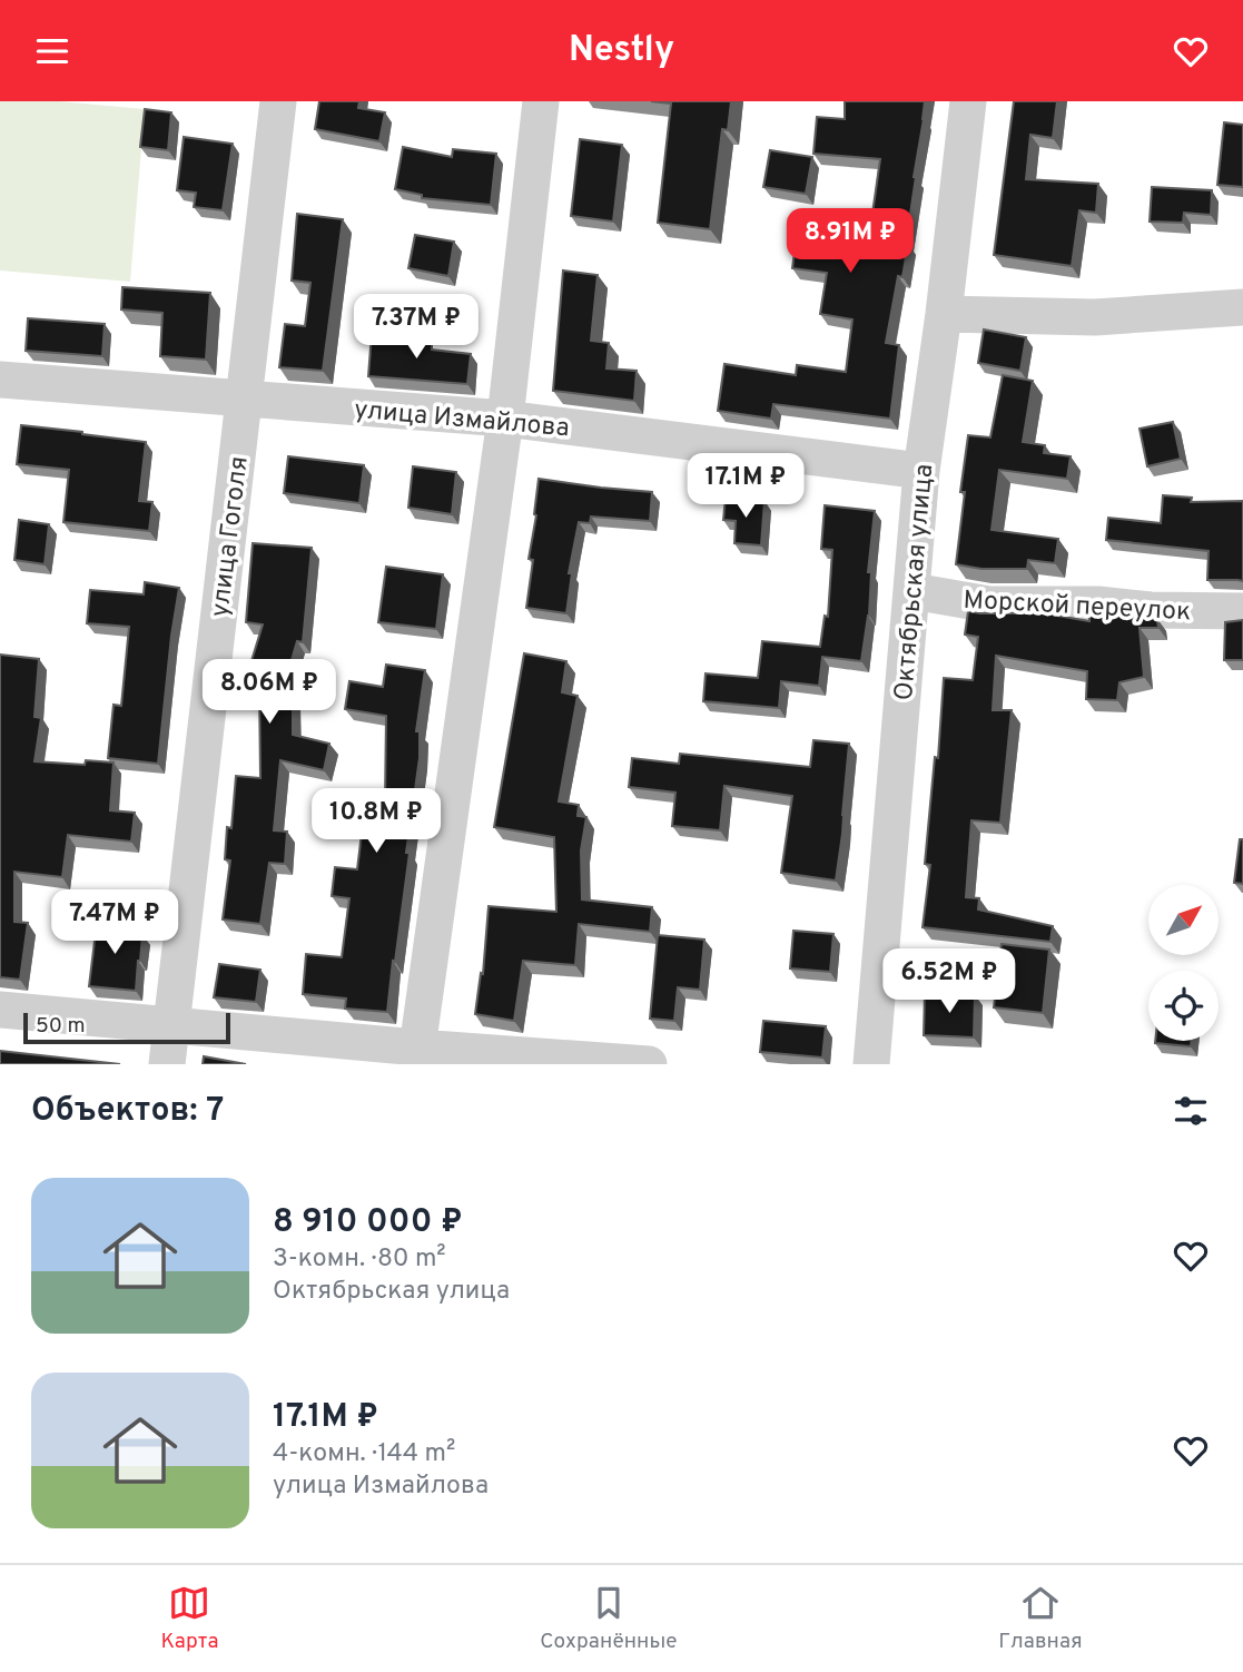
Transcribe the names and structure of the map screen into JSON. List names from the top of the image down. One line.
{"streets":{"street":["улица Измайлова","улица Гоголя","Октябрьская улица","Морской переулок"]},"crossings":[["улица Измайлова","улица Гоголя"],["улица Измайлова","Октябрьская улица"],["Октябрьская улица","Морской переулок"]],"scale_bar":"50 m","north":"top right","page":{"header":"Nestly","price":["8.91M ₽","7.37M ₽","17.1M ₽","8.06M ₽","10.8M ₽","7.47M ₽","6.52M ₽"],"scale":"50 m","heading":"Объектов: 7","list":[{"name":"8 910 000 ₽","note":"3-комн. · 80 m² · Октябрьская улица"},{"name":"17.1M ₽","note":"4-комн. · 144 m² · улица Измайлова"}],"tabs":["Карта","Сохранённые","Главная"]}}
